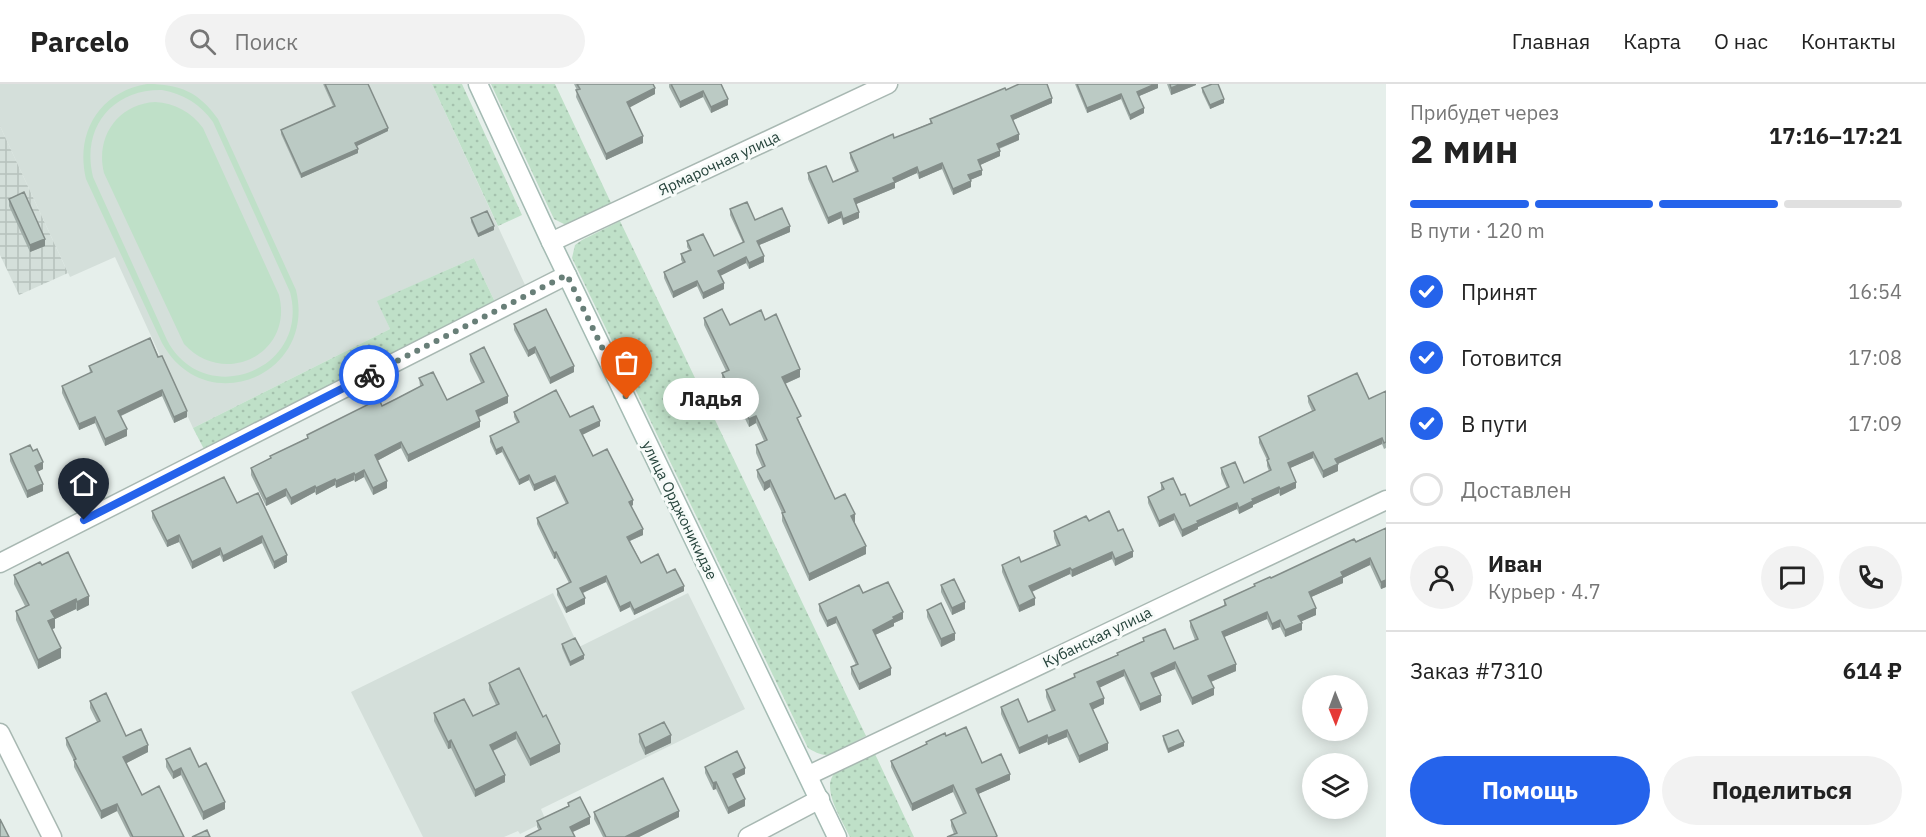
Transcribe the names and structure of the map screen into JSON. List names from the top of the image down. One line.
{"streets":{"street":["Ярмарочная улица","улица Орджоникидзе","Кубанская улица"]},"crossings":[["Ярмарочная улица","улица Орджоникидзе"],["улица Орджоникидзе","Кубанская улица"]],"places":["Ладья"],"north":"bottom","page":{"header":"Parcelo","search":"Поиск","nav":["Главная","Карта","О нас","Контакты"],"heading":["2 мин","Прибудет через","17:16–17:21"],"panel":["Иван","Курьер · 4.7","Заказ #7310","614 ₽"],"bar":"В пути · 120 m","list":[["Принят","16:54"],["Готовится","17:08"],["В пути","17:09"],"Доставлен"],"bubble":"Ладья","buttons":["Помощь","Поделиться"]}}
